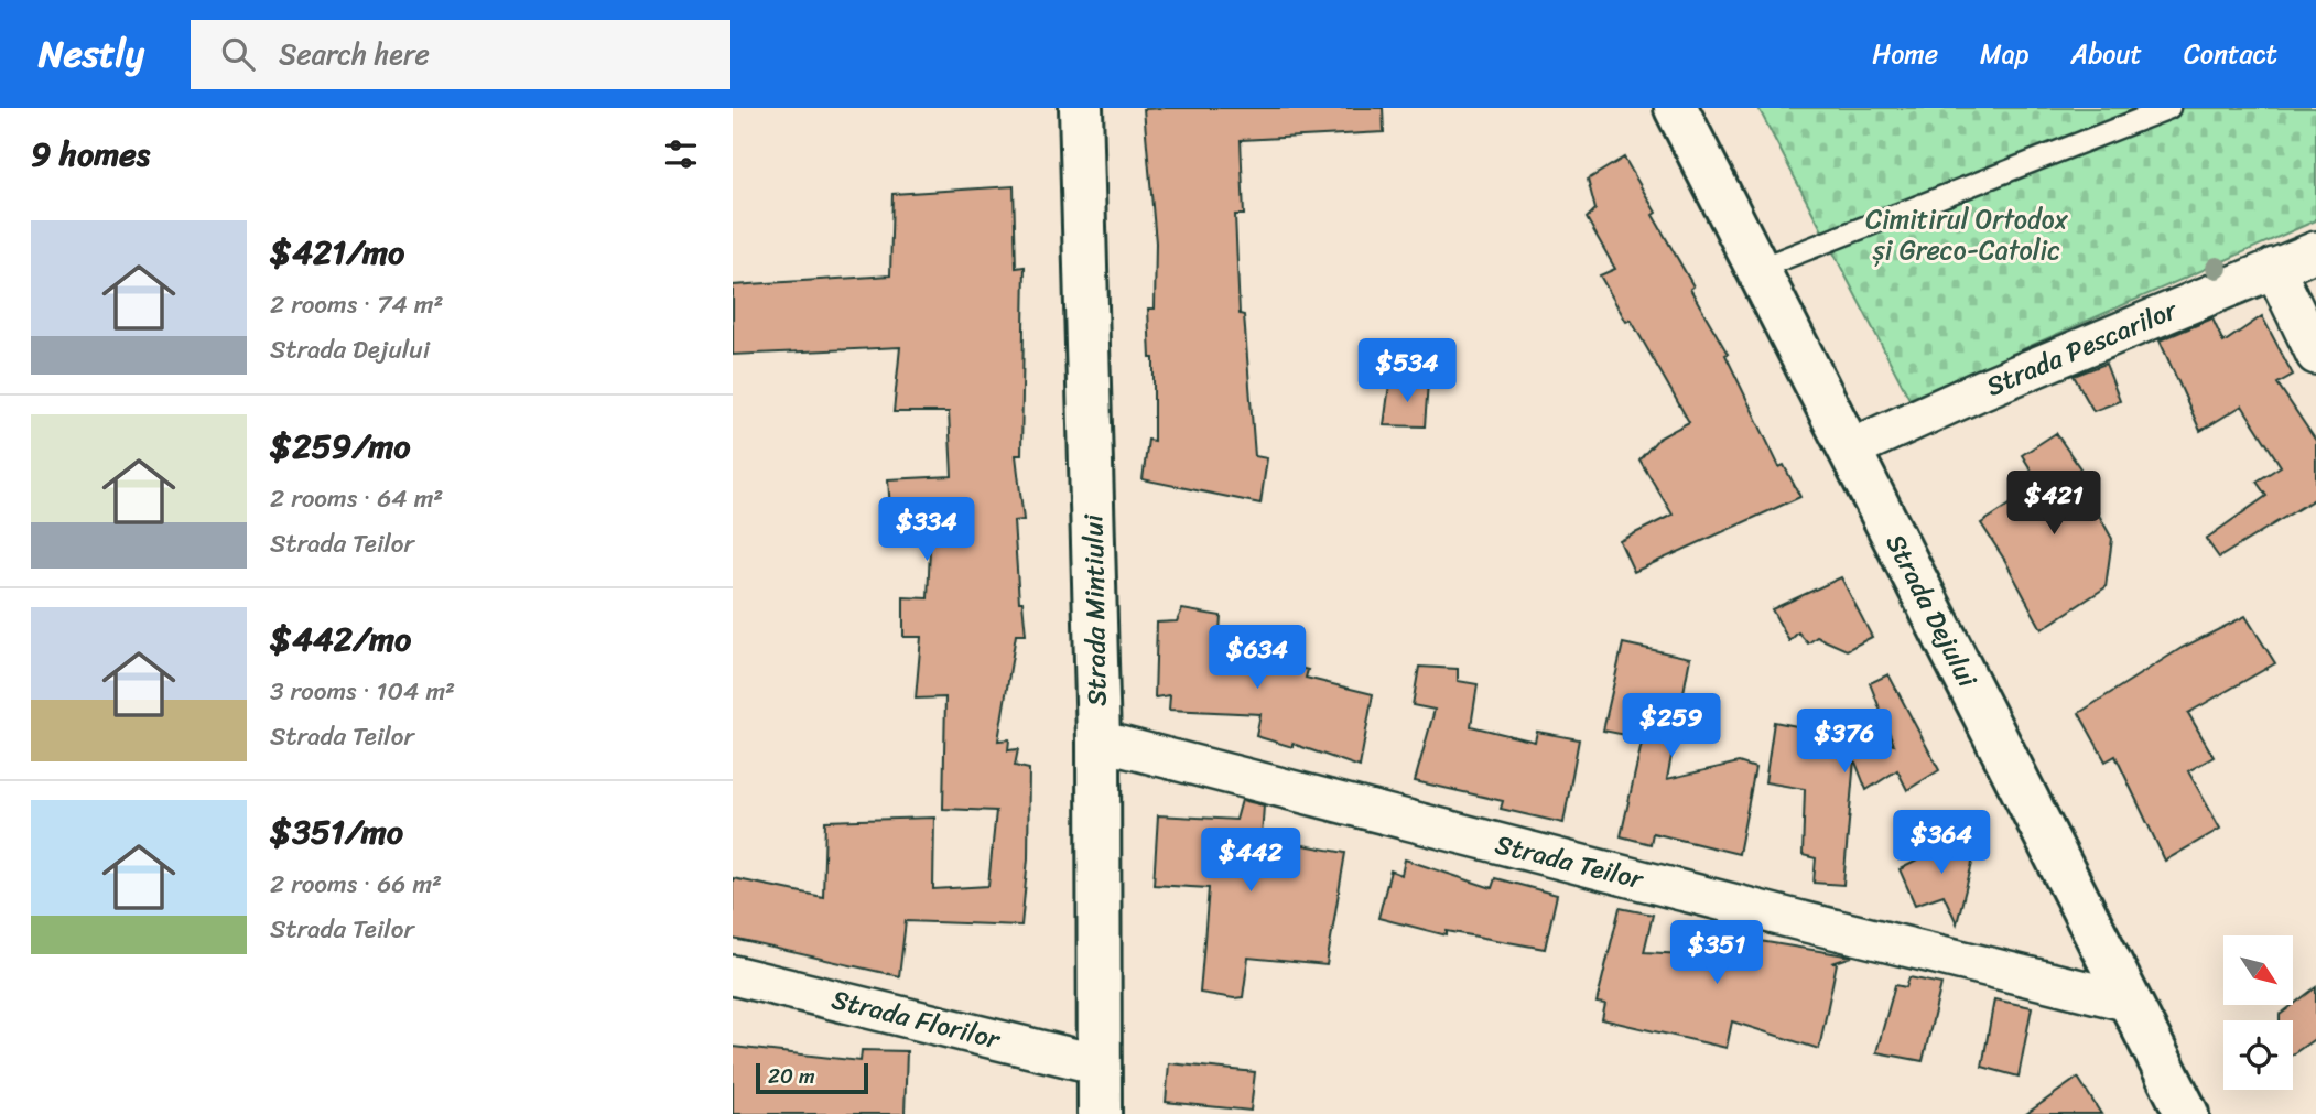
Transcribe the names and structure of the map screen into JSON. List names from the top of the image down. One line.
{"streets":{"main road":["Strada Mintiului","Strada Dejului"],"street":["Strada Pescarilor","Strada Teilor","Strada Florilor"]},"crossings":[["Strada Pescarilor","Strada Dejului"],["Strada Mintiului","Strada Teilor"],["Strada Mintiului","Strada Florilor"],["Strada Dejului","Strada Teilor"]],"parks":["Cimitirul Ortodox și Greco-Catolic"],"scale_bar":"20 m","north":"bottom right","page":{"header":"Nestly","search":"Search here","nav":["Home","Map","About","Contact"],"heading":"9 homes","list":[{"name":"$421/mo","note":"2 rooms · 74 m² · Strada Dejului"},{"name":"$259/mo","note":"2 rooms · 64 m² · Strada Teilor"},{"name":"$442/mo","note":"3 rooms · 104 m² · Strada Teilor"},{"name":"$351/mo","note":"2 rooms · 66 m² · Strada Teilor"}],"price":["$534","$421","$334","$634","$259","$376","$364","$442","$351"],"scale":"20 m"}}
